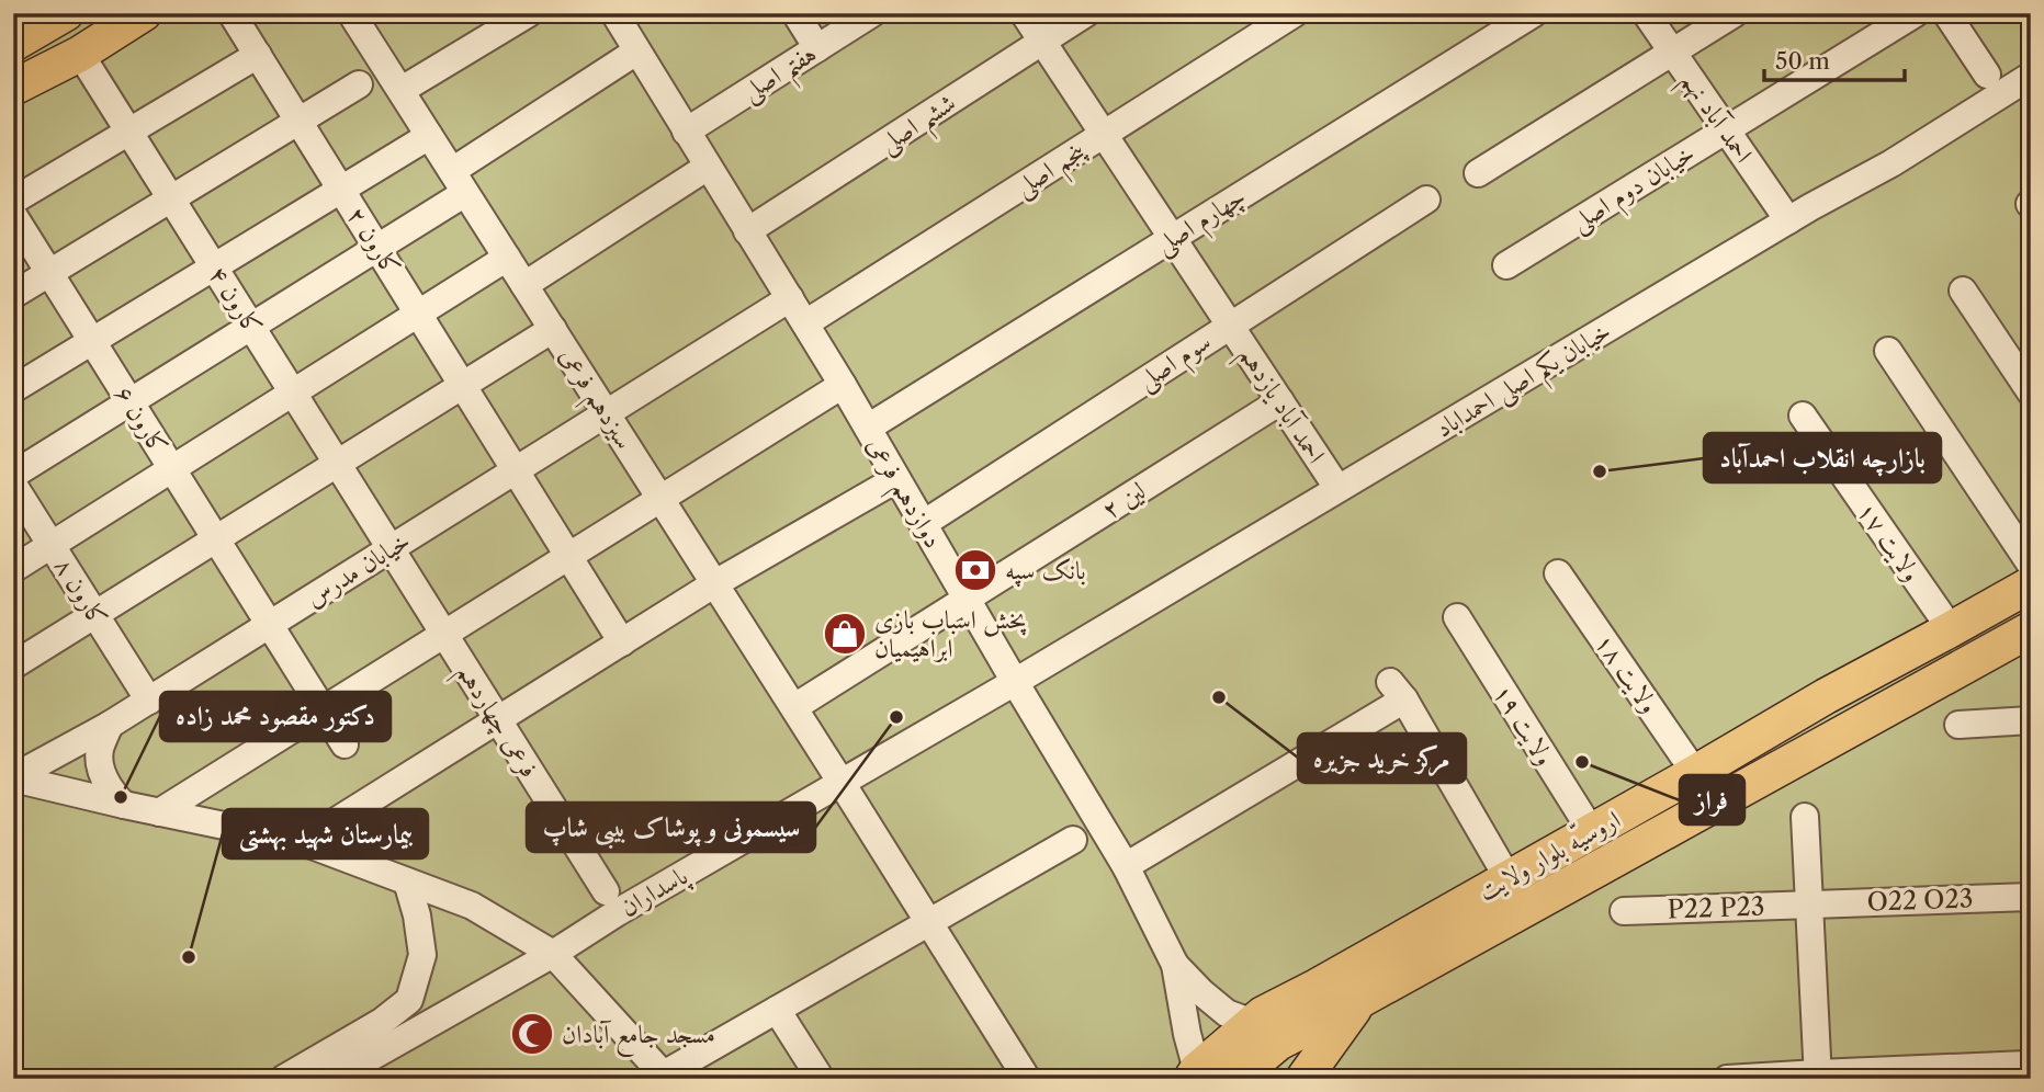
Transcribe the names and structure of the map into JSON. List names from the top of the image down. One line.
{"streets":{"main road":["اروسیّه بلوار ولایت"],"street":["هفتم اصلی","احمد آباد نهم","ششم اصلی","پنجم اصلی","خیابان دوم اصلی","چهارم اصلی","کارون ۲","کارون ۴","سوم اصلی","خیابان یکم اصلی احمداباد","سیزدهم فرعی","احمد آباد یازدهم","کارون ۶","دوازدهم فرعی","لین ۲","ولایت ۱۷","خیابان مدرس","کارون ۸","ولایت ۱۸","فرعی چهاردهم","ولایت ۱۹","پاسداران","O22 O23","P22 P23"]},"crossings":[["هفتم اصلی","دوازدهم فرعی"],["احمد آباد نهم","خیابان دوم اصلی"],["احمد آباد نهم","خیابان یکم اصلی احمداباد"],["ششم اصلی","احمد آباد یازدهم"],["ششم اصلی","دوازدهم فرعی"],["پنجم اصلی","احمد آباد یازدهم"],["پنجم اصلی","دوازدهم فرعی"],["چهارم اصلی","احمد آباد یازدهم"],["چهارم اصلی","دوازدهم فرعی"],["کارون ۲","خیابان مدرس"],["کارون ۴","خیابان مدرس"],["کارون ۴","فرعی چهاردهم"],["سوم اصلی","احمد آباد یازدهم"],["سوم اصلی","دوازدهم فرعی"],["خیابان یکم اصلی احمداباد","احمد آباد یازدهم"],["خیابان یکم اصلی احمداباد","دوازدهم فرعی"],["خیابان یکم اصلی احمداباد","پاسداران"],["سیزدهم فرعی","لین ۲"],["سیزدهم فرعی","خیابان مدرس"],["سیزدهم فرعی","پاسداران"],["احمد آباد یازدهم","لین ۲"],["کارون ۶","خیابان مدرس"],["دوازدهم فرعی","لین ۲"],["دوازدهم فرعی","خیابان مدرس"],["دوازدهم فرعی","اروسیّه بلوار ولایت"],["دوازدهم فرعی","پاسداران"],["ولایت ۱۷","اروسیّه بلوار ولایت"],["خیابان مدرس","کارون ۸"],["خیابان مدرس","فرعی چهاردهم"],["ولایت ۱۸","اروسیّه بلوار ولایت"],["ولایت ۱۹","اروسیّه بلوار ولایت"],["O22 O23","P22 P23"]],"places":{"other":["بازارچه انقلاب احمدآباد","مرکز خرید جزیره","سیسمونی و پوشاک بیبی شاپ","فراز","دكتور مقصود محمد زاده","بیمارستان شهید بهشتی"],"bank":["بانک سپه"],"shop":["پخش اسباب بازی ابراهیمیان"],"mosque":["مسجد جامع آبادان"]},"scale_bar":"50 m"}
